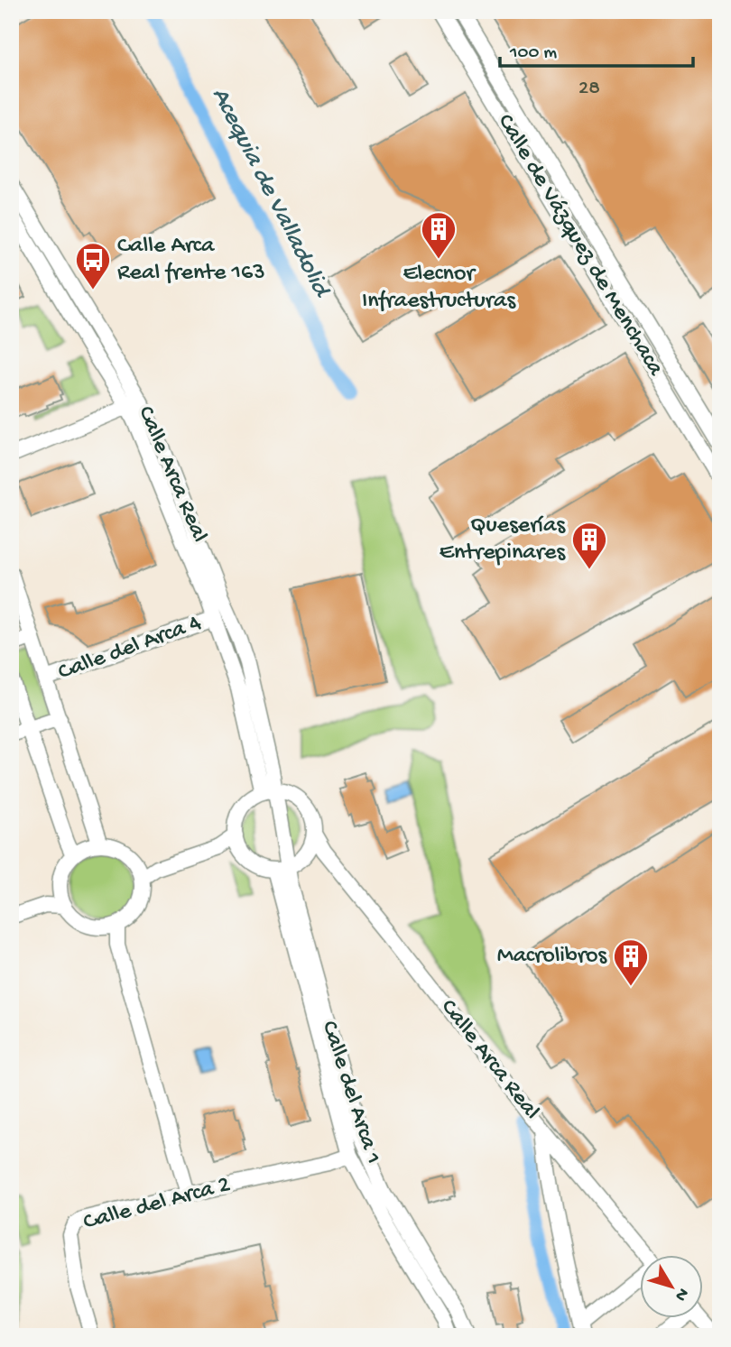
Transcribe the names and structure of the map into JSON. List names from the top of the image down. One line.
{"streets":{"street":["Calle de Vázquez de Menchaca","Calle Arca Real","Calle del Arca 4","Calle del Arca 1","Calle del Arca 2"]},"crossings":[["Calle Arca Real","Calle del Arca 4"],["Calle Arca Real","Calle del Arca 1"],["Calle del Arca 1","Calle del Arca 2"]],"water":["Acequia de Valladolid"],"places":{"building":["Elecnor Infraestructuras","Queserías Entrepinares","Macrolibros"],"bus stop":["Calle Arca Real frente 163"]},"house_numbers":["28"],"scale_bar":"100 m","north":"bottom right"}
